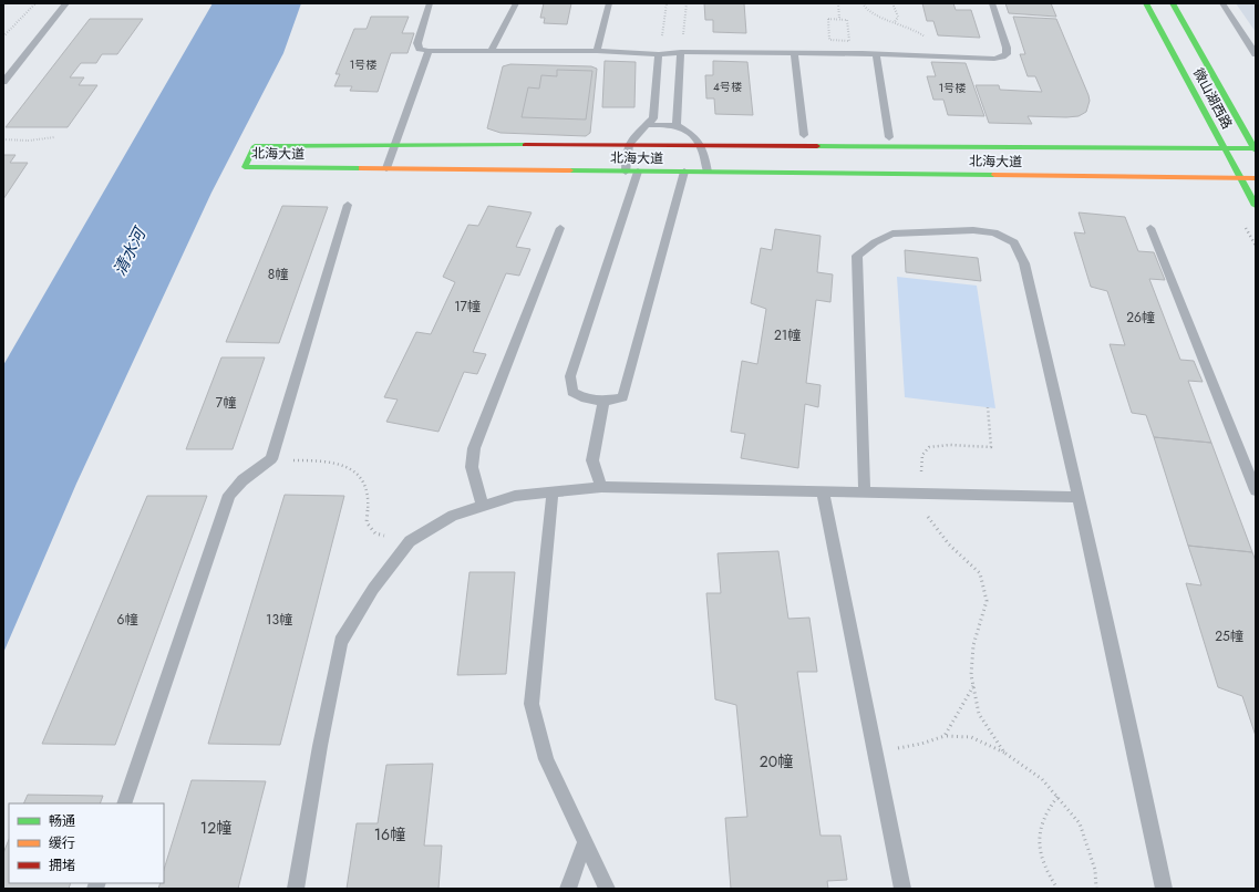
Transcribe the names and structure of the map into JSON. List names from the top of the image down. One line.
{"streets":{"street":["微山湖西路","北海大道"]},"crossings":[["微山湖西路","北海大道"]],"water":["清水河"],"house_numbers":["1号楼","4号楼","1号楼","8幢","17幢","26幢","21幢","7幢","6幢","13幢","25幢","20幢","12幢","16幢"],"legend":["畅通","缓行","拥堵"]}
